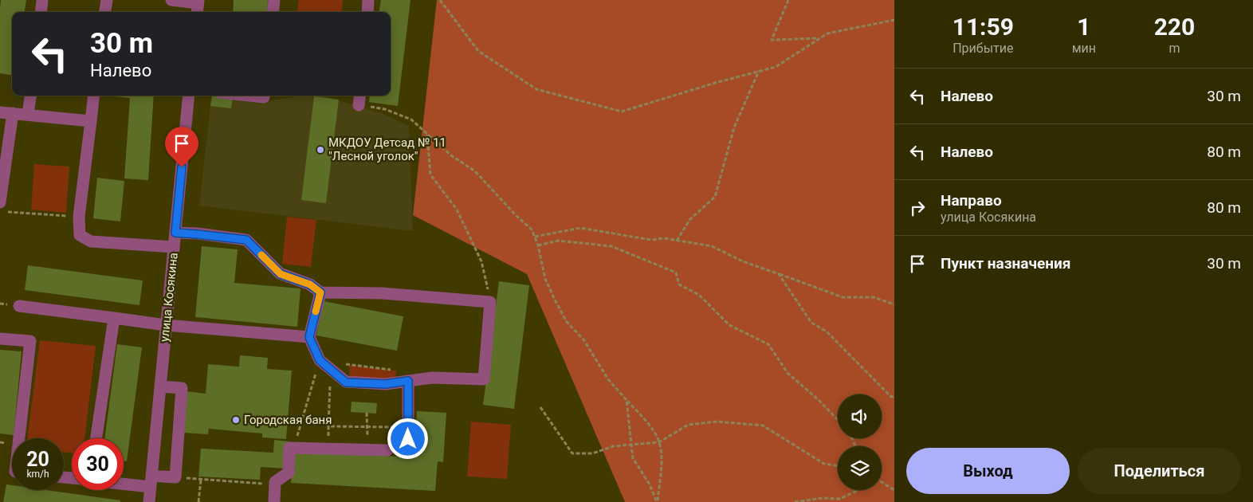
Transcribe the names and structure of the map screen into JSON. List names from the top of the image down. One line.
{"streets":{"street":["улица Косякина"]},"places":["МКДОУ Детсад № 11 \"Лесной уголок\"","Городская баня"],"page":{"eta":["11:59","Прибытие","1","мин","220","m"],"turn":["30 m","Налево"],"list":[{"name":"Налево","value":"30 m"},{"name":"Налево","value":"80 m"},{"name":"Направо","note":"улица Косякина","value":"80 m"},{"name":"Пункт назначения","value":"30 m"}],"speed":"20 km/h","limit":"30","buttons":["Выход","Поделиться"]}}
